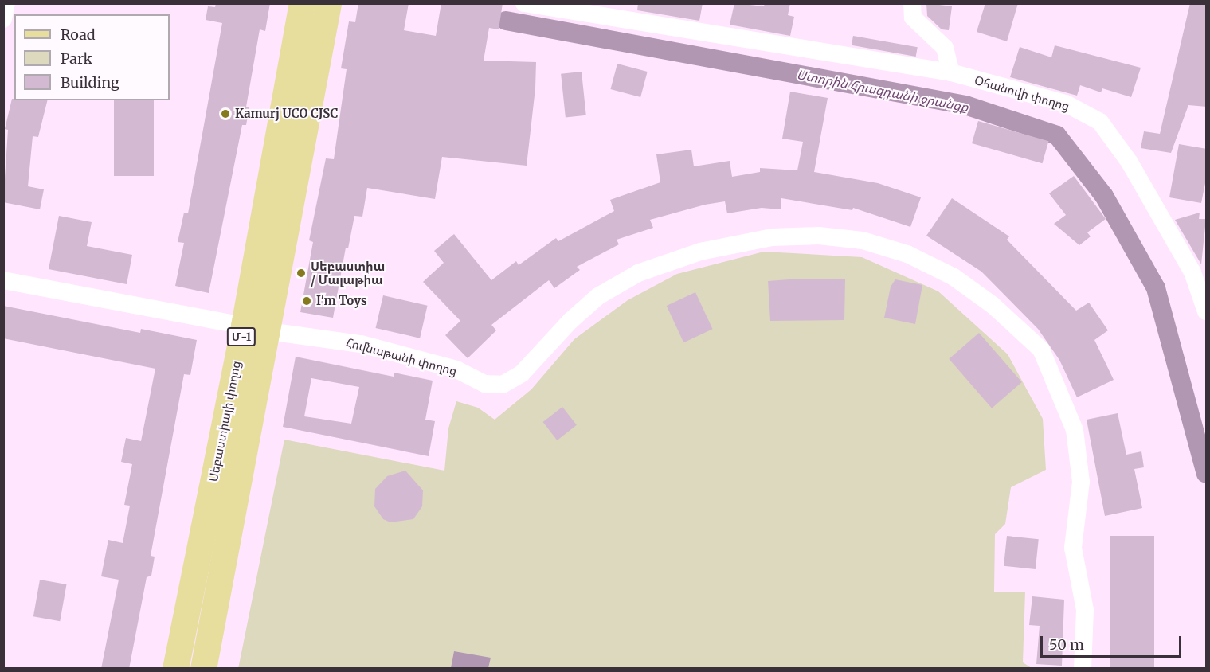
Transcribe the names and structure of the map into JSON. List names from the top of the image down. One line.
{"streets":{"main road":["Մ-1","Սեբաստիայի փողոց"],"street":["Օհանովի փողոց","Հովնաթանի փողոց"]},"crossings":[["Հովնաթանի փողոց","Սեբաստիայի փողոց"]],"water":["Ստորին Հրազդանի ջրանցք"],"places":["Kamurj UCO CJSC","Սեբաստիա / Մալաթիա","I'm Toys"],"legend":["Road","Park","Building"],"scale_bar":"50 m"}
